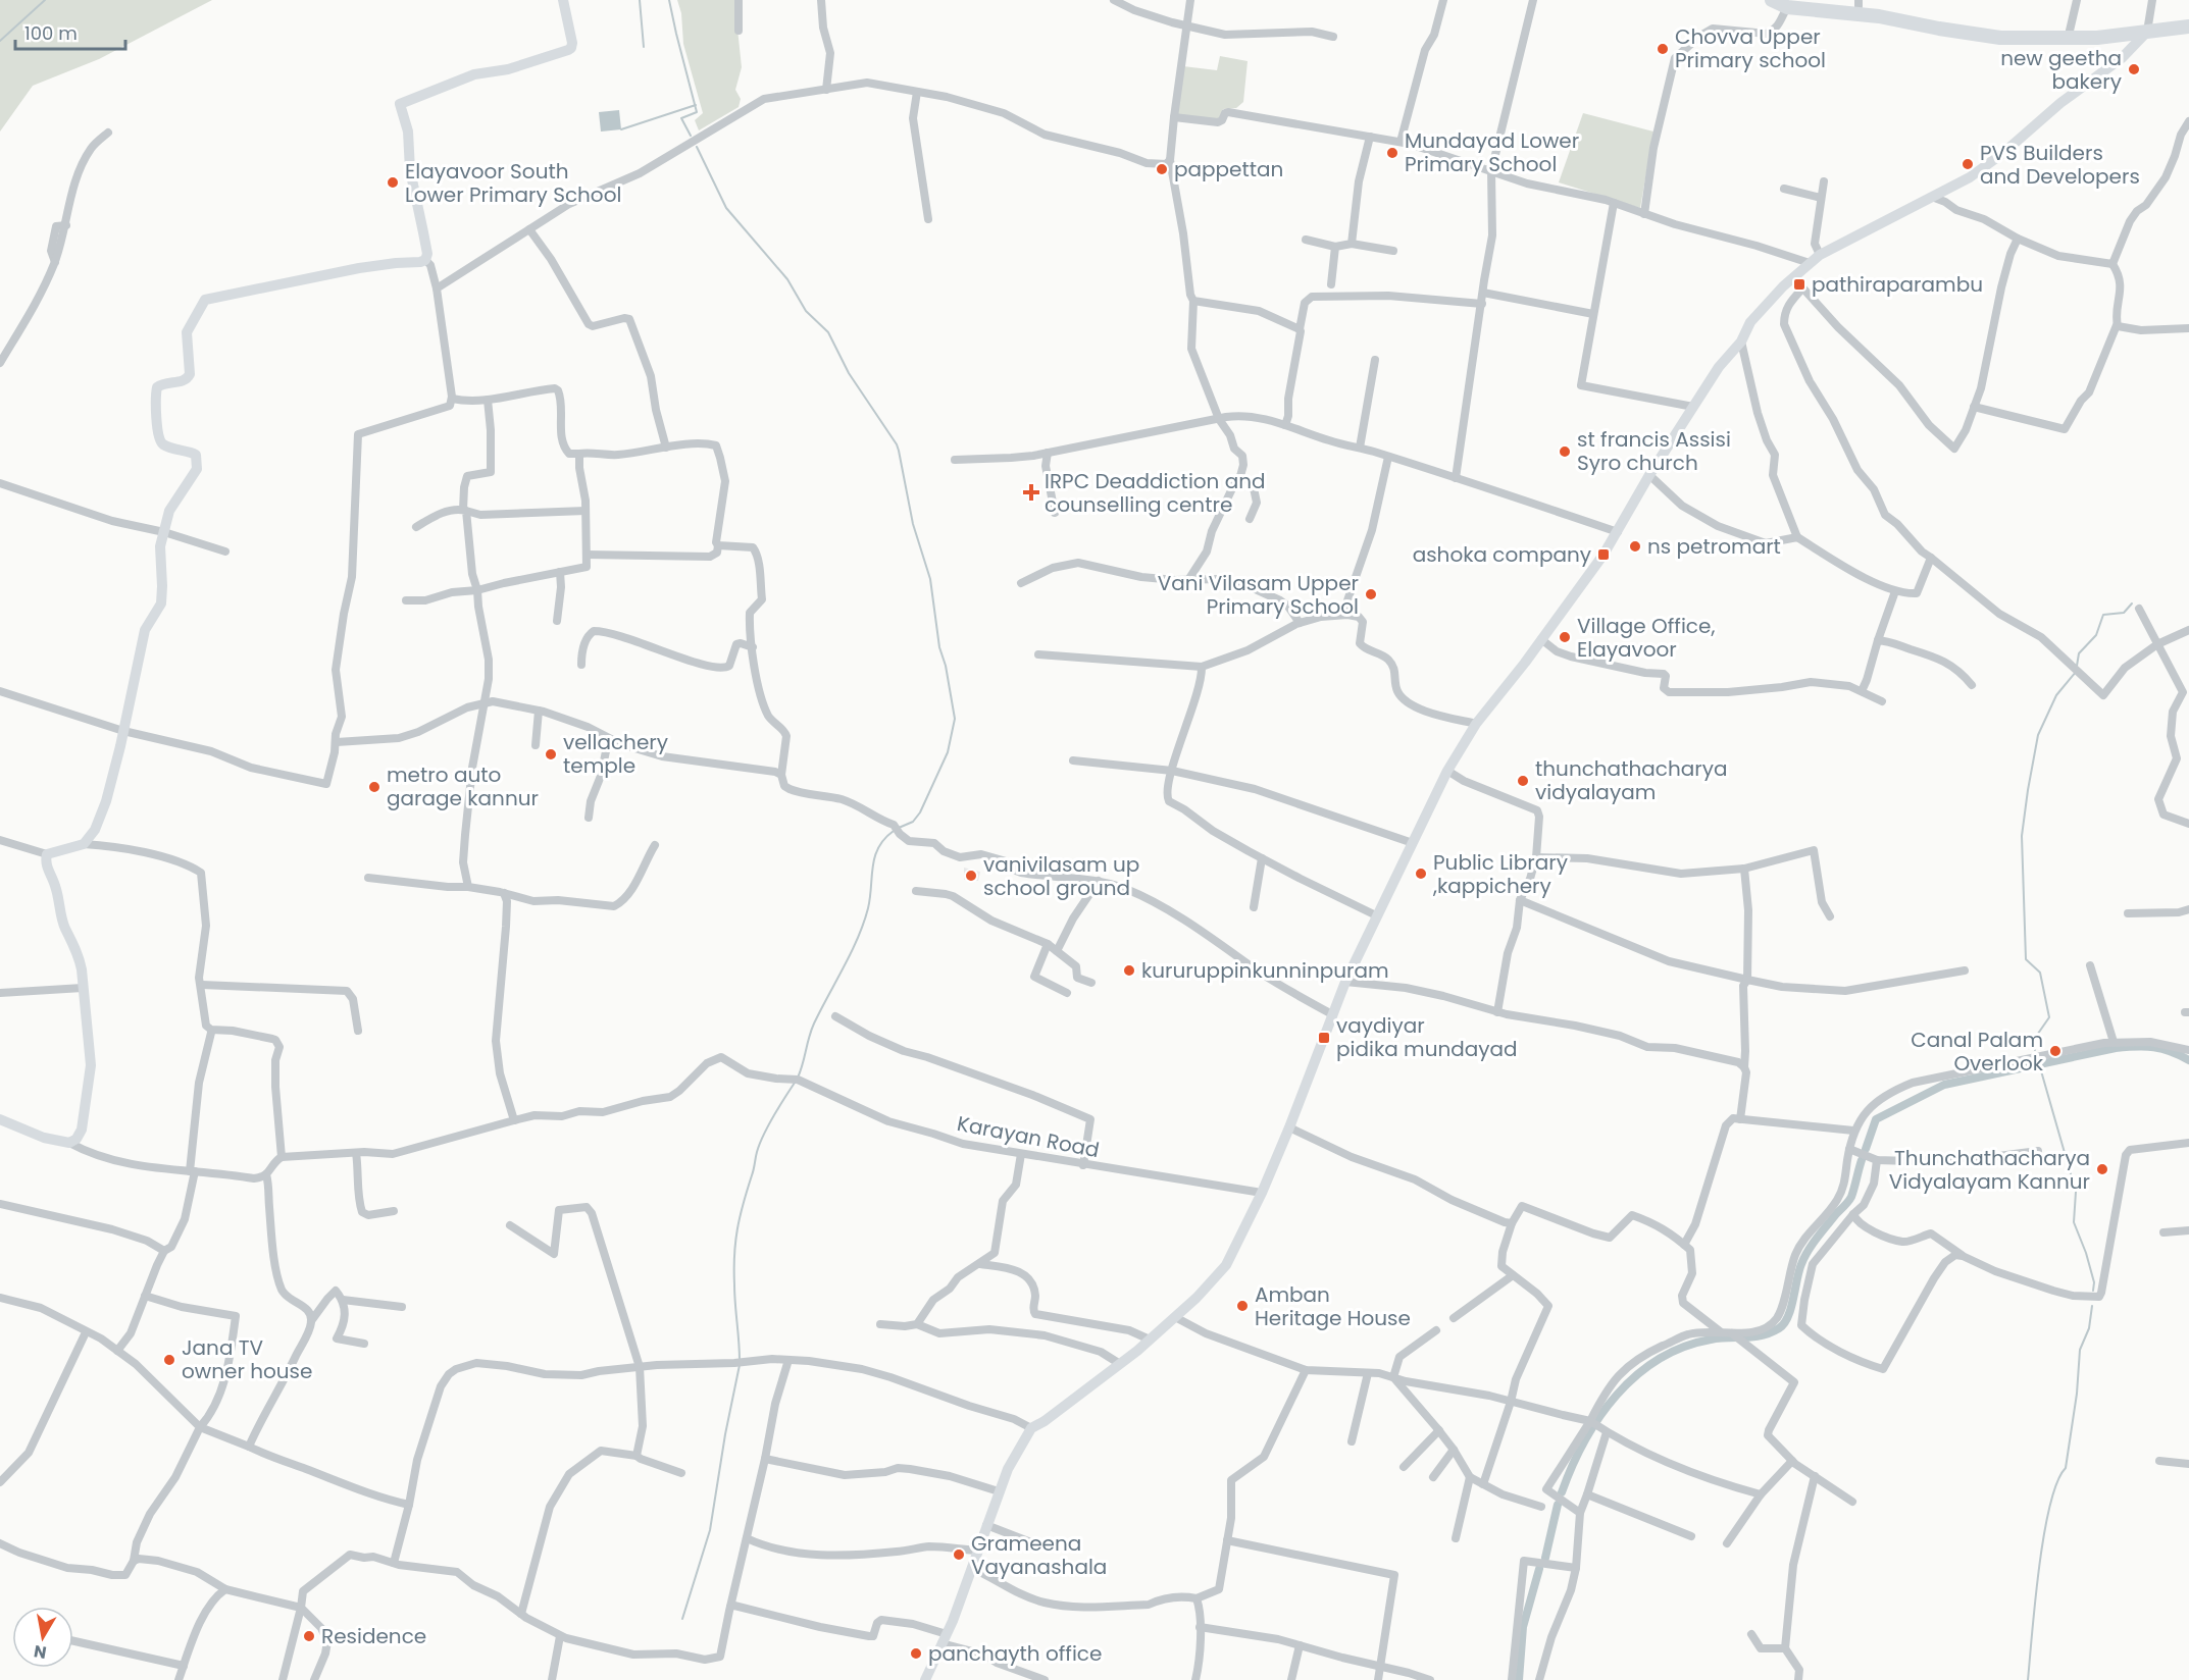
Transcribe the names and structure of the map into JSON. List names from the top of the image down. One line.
{"streets":{"street":["Karayan Road"]},"places":{"other":["Chovva Upper Primary school","new geetha bakery","Mundayad Lower Primary School","PVS Builders and Developers","pappettan","Elayavoor South Lower Primary School","st francis Assisi Syro church","ns petromart","Vani Vilasam Upper Primary School","Village Office, Elayavoor","vellachery temple","thunchathacharya vidyalayam","metro auto garage kannur","Public Library ,kappichery","vanivilasam up school ground","kururuppinkunninpuram","Canal Palam Overlook","Thunchathacharya Vidyalayam Kannur","Amban Heritage House","Jana TV owner house","Grameena Vayanashala","Residence","panchayth office"],"transit":["pathiraparambu","ashoka company","vaydiyar pidika mundayad"],"health":["IRPC Deaddiction and counselling centre"]},"scale_bar":"100 m","north":"bottom"}
